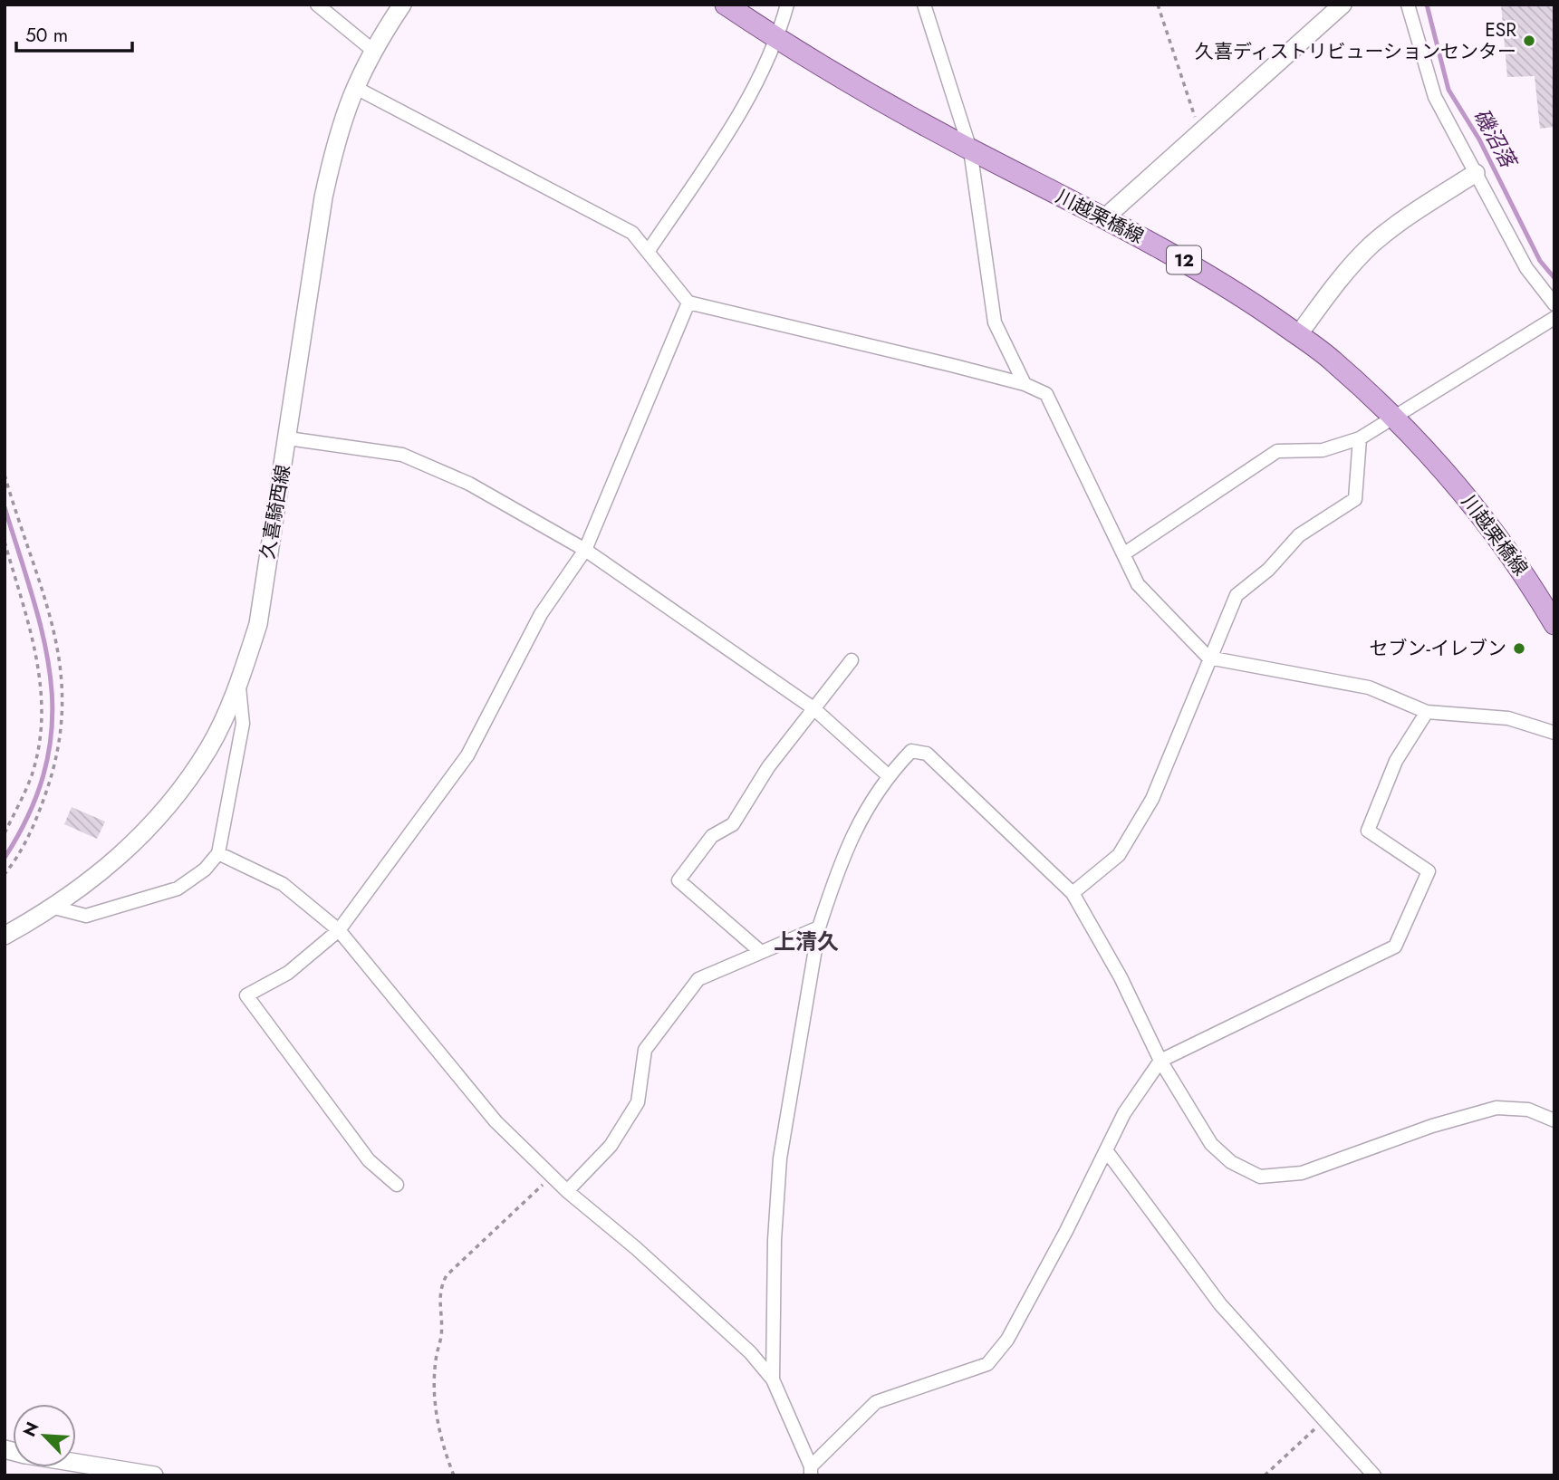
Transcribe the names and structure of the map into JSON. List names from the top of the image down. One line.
{"streets":{"main road":["川越栗橋線","12","久喜騎西線"]},"districts":["上清久"],"water":["磯沼落"],"places":["ESR 久喜ディストリビューションセンター","セブン-イレブン"],"scale_bar":"50 m","north":"top left"}
